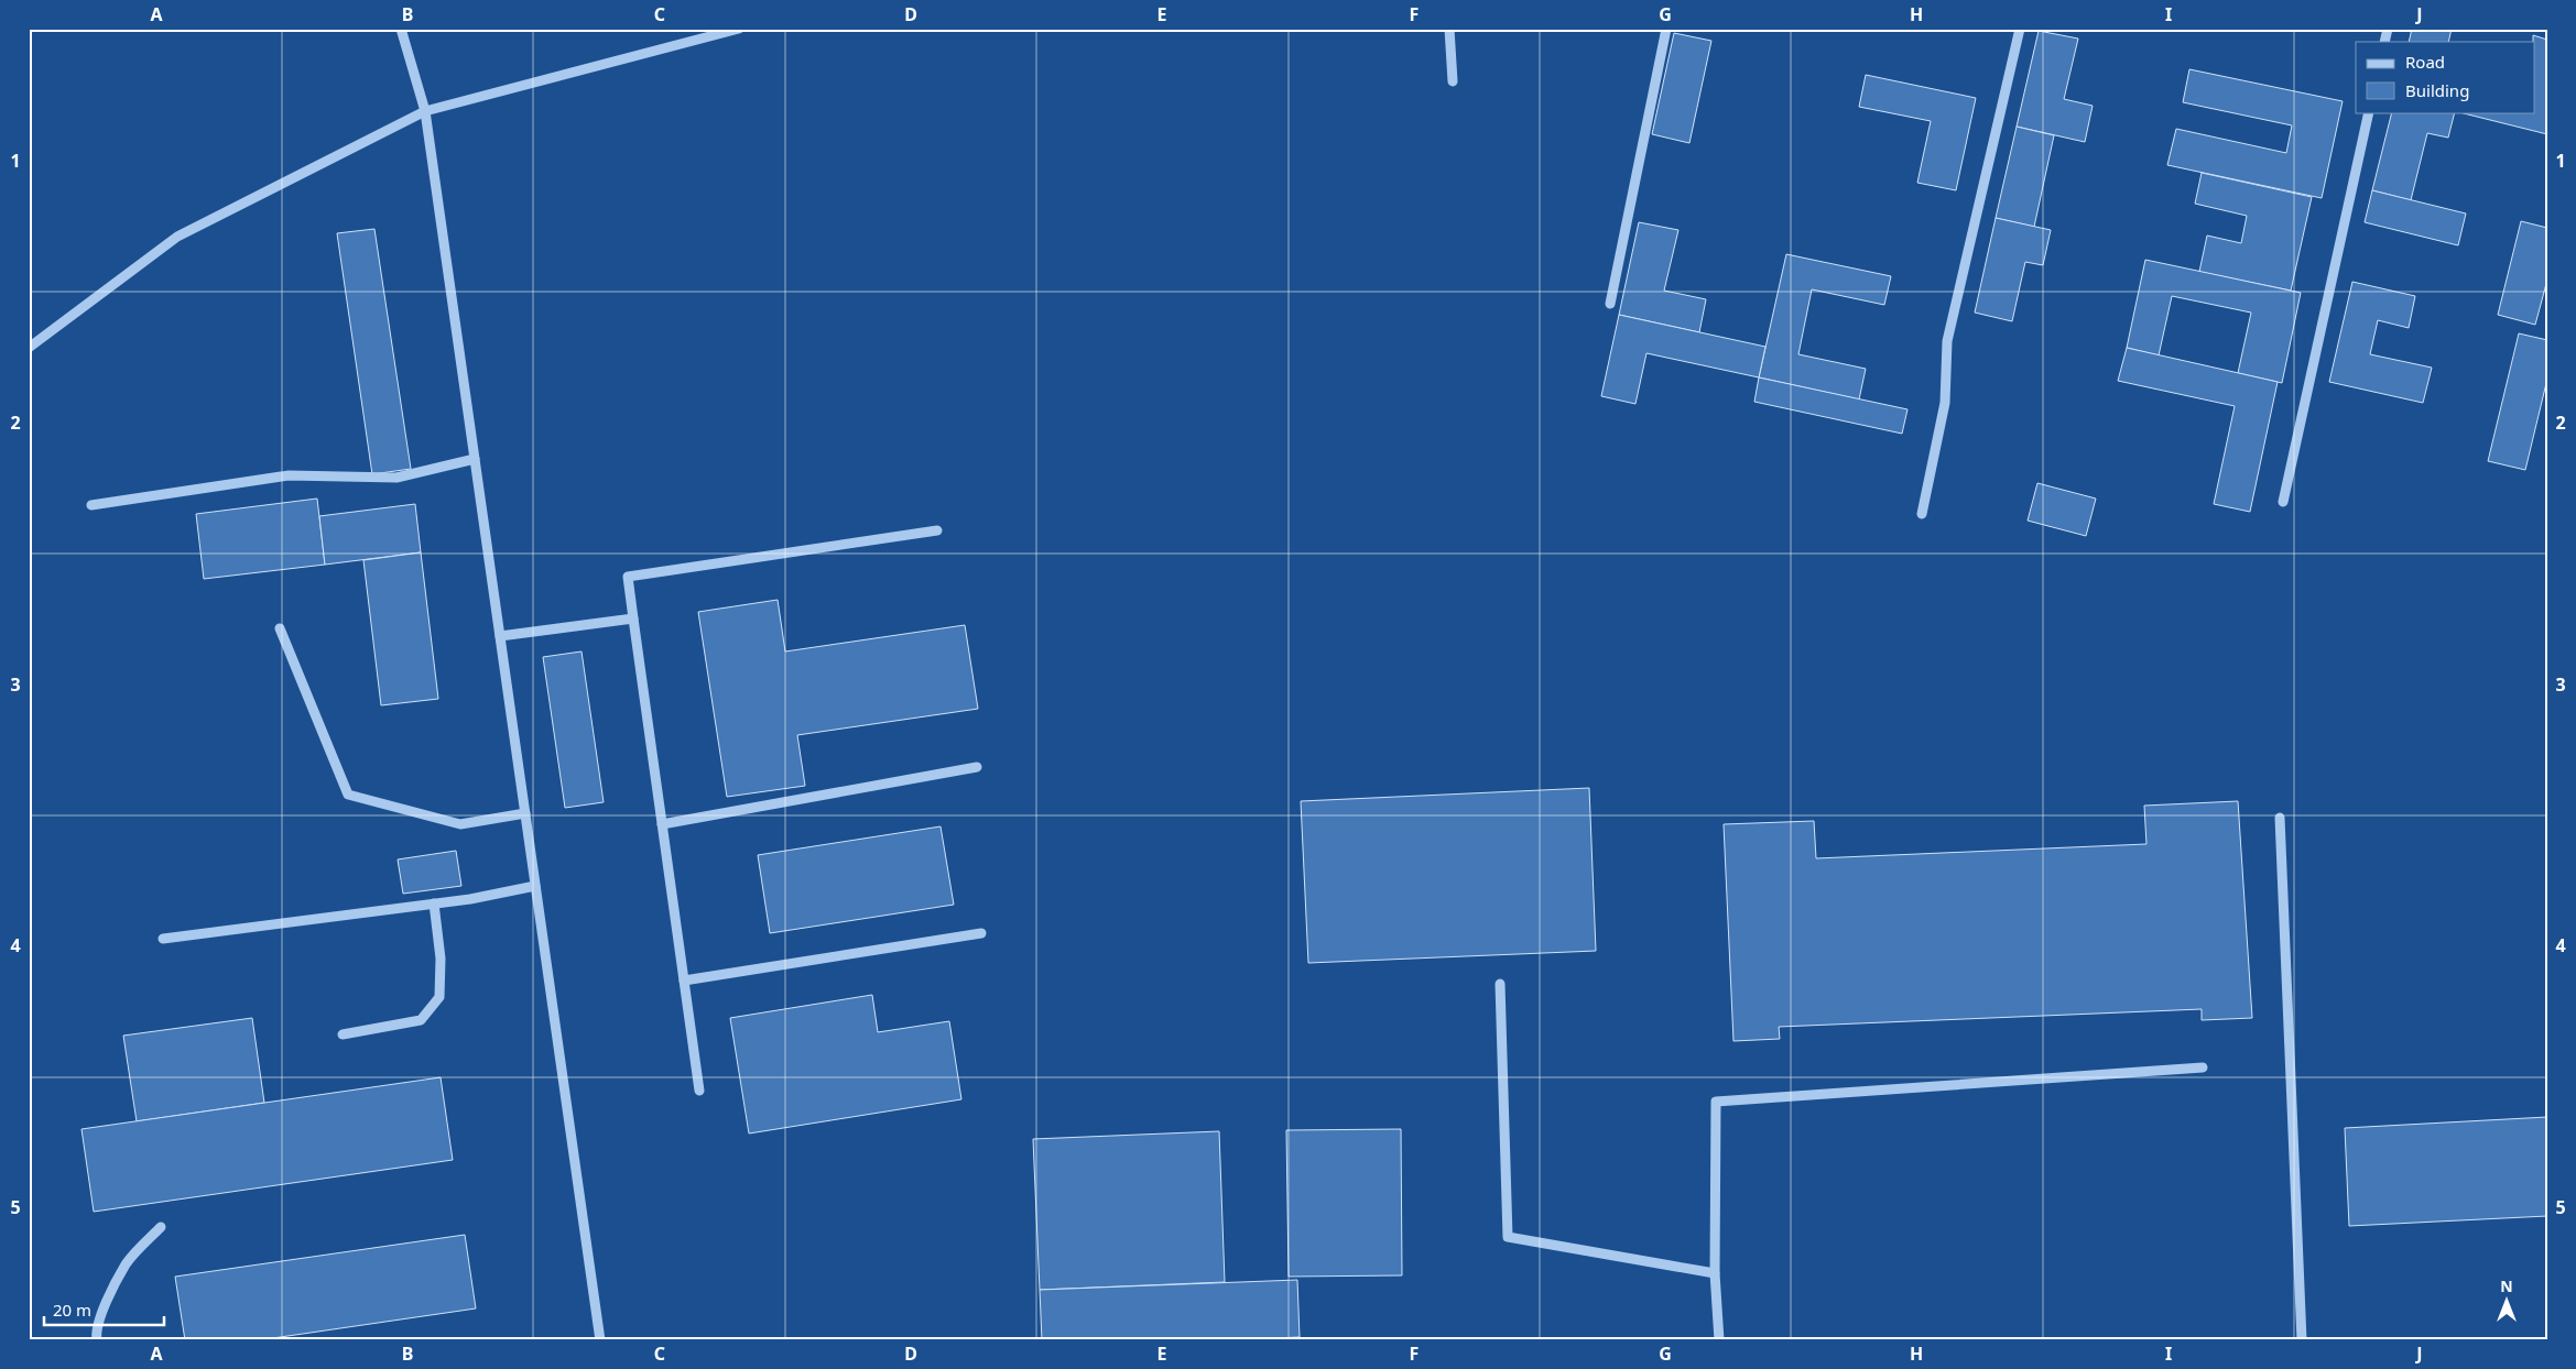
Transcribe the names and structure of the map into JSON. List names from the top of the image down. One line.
{"legend":["Road","Building"],"scale_bar":"20 m","north":"top","grid":{"columns":["A","B","C","D","E","F","G","H","I","J"],"rows":["1","2","3","4","5"]}}
